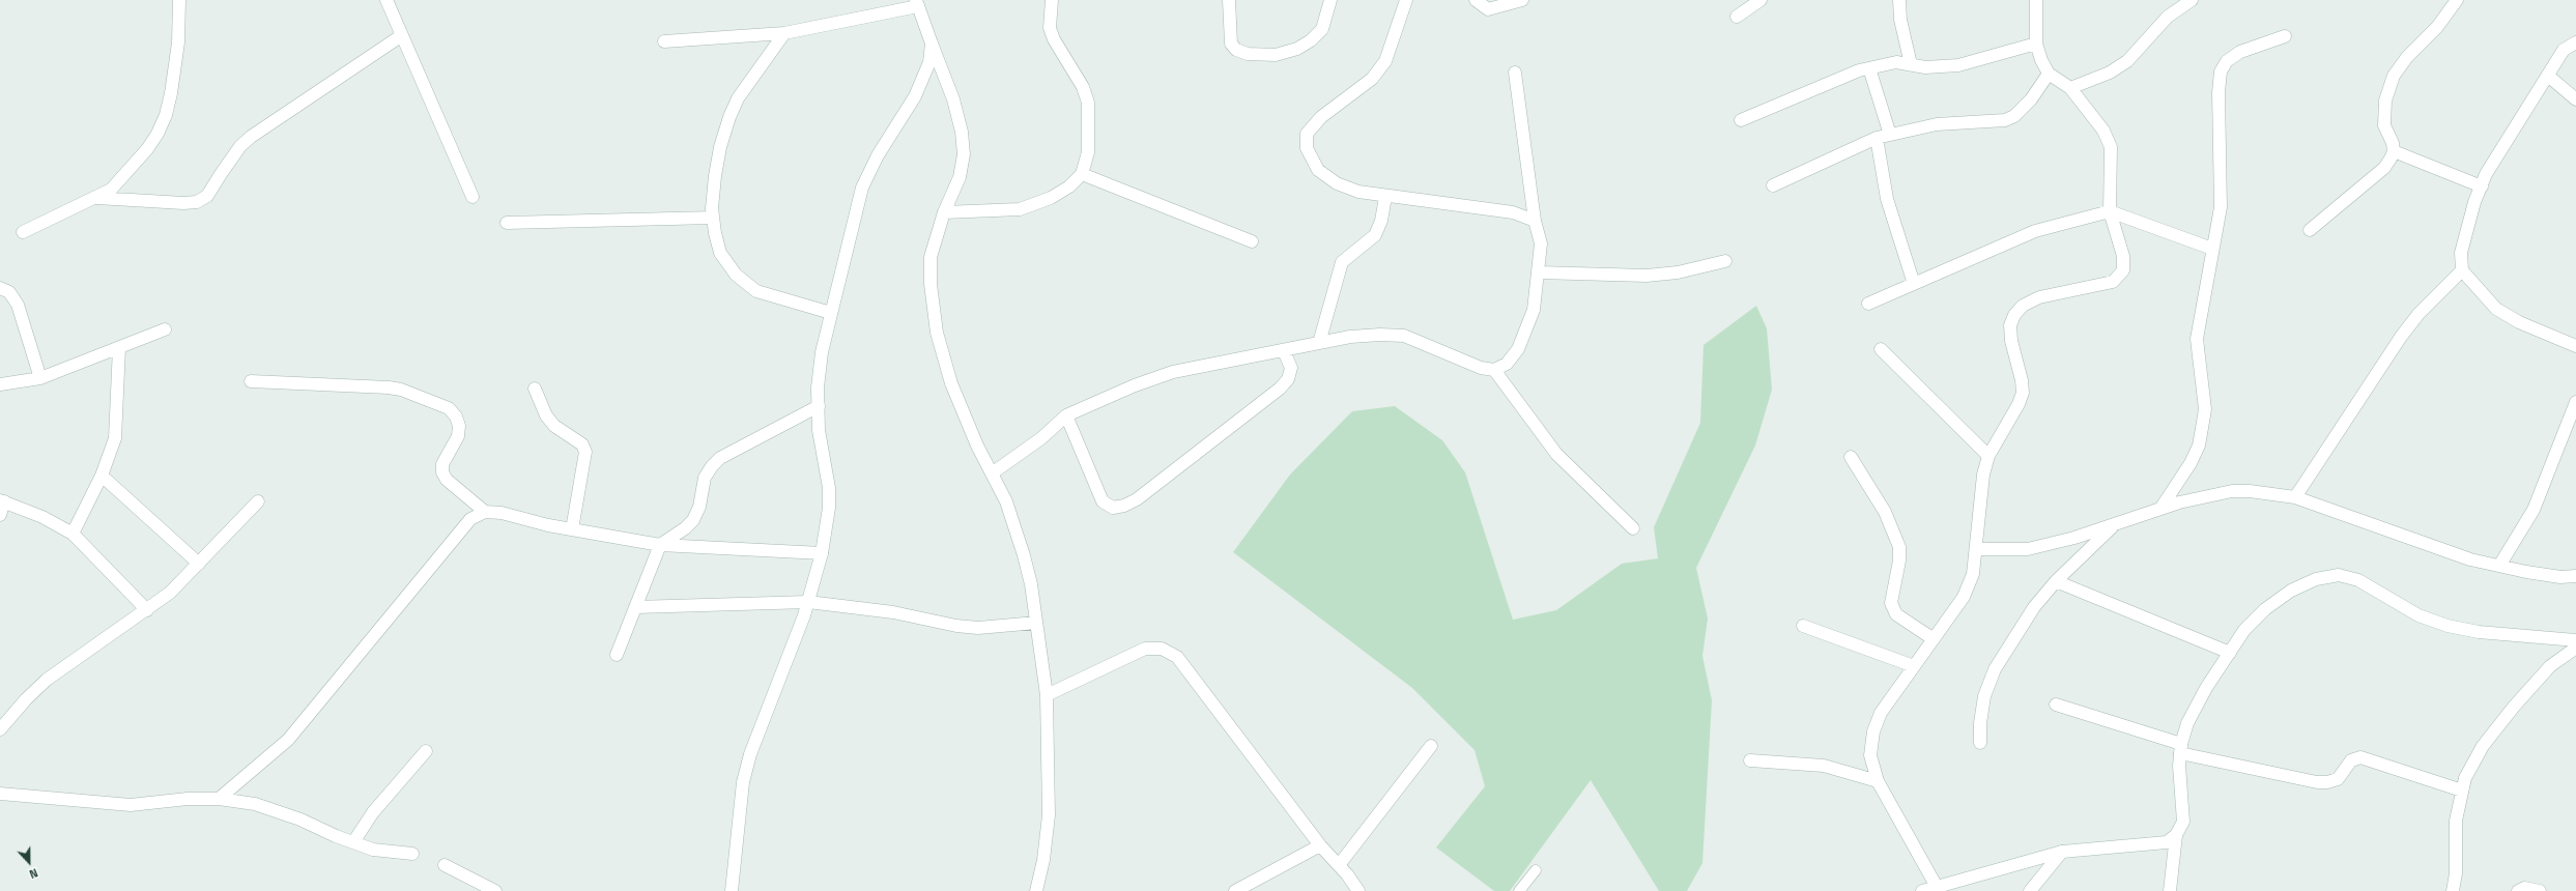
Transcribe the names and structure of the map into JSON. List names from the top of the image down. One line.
{"north":"bottom"}
